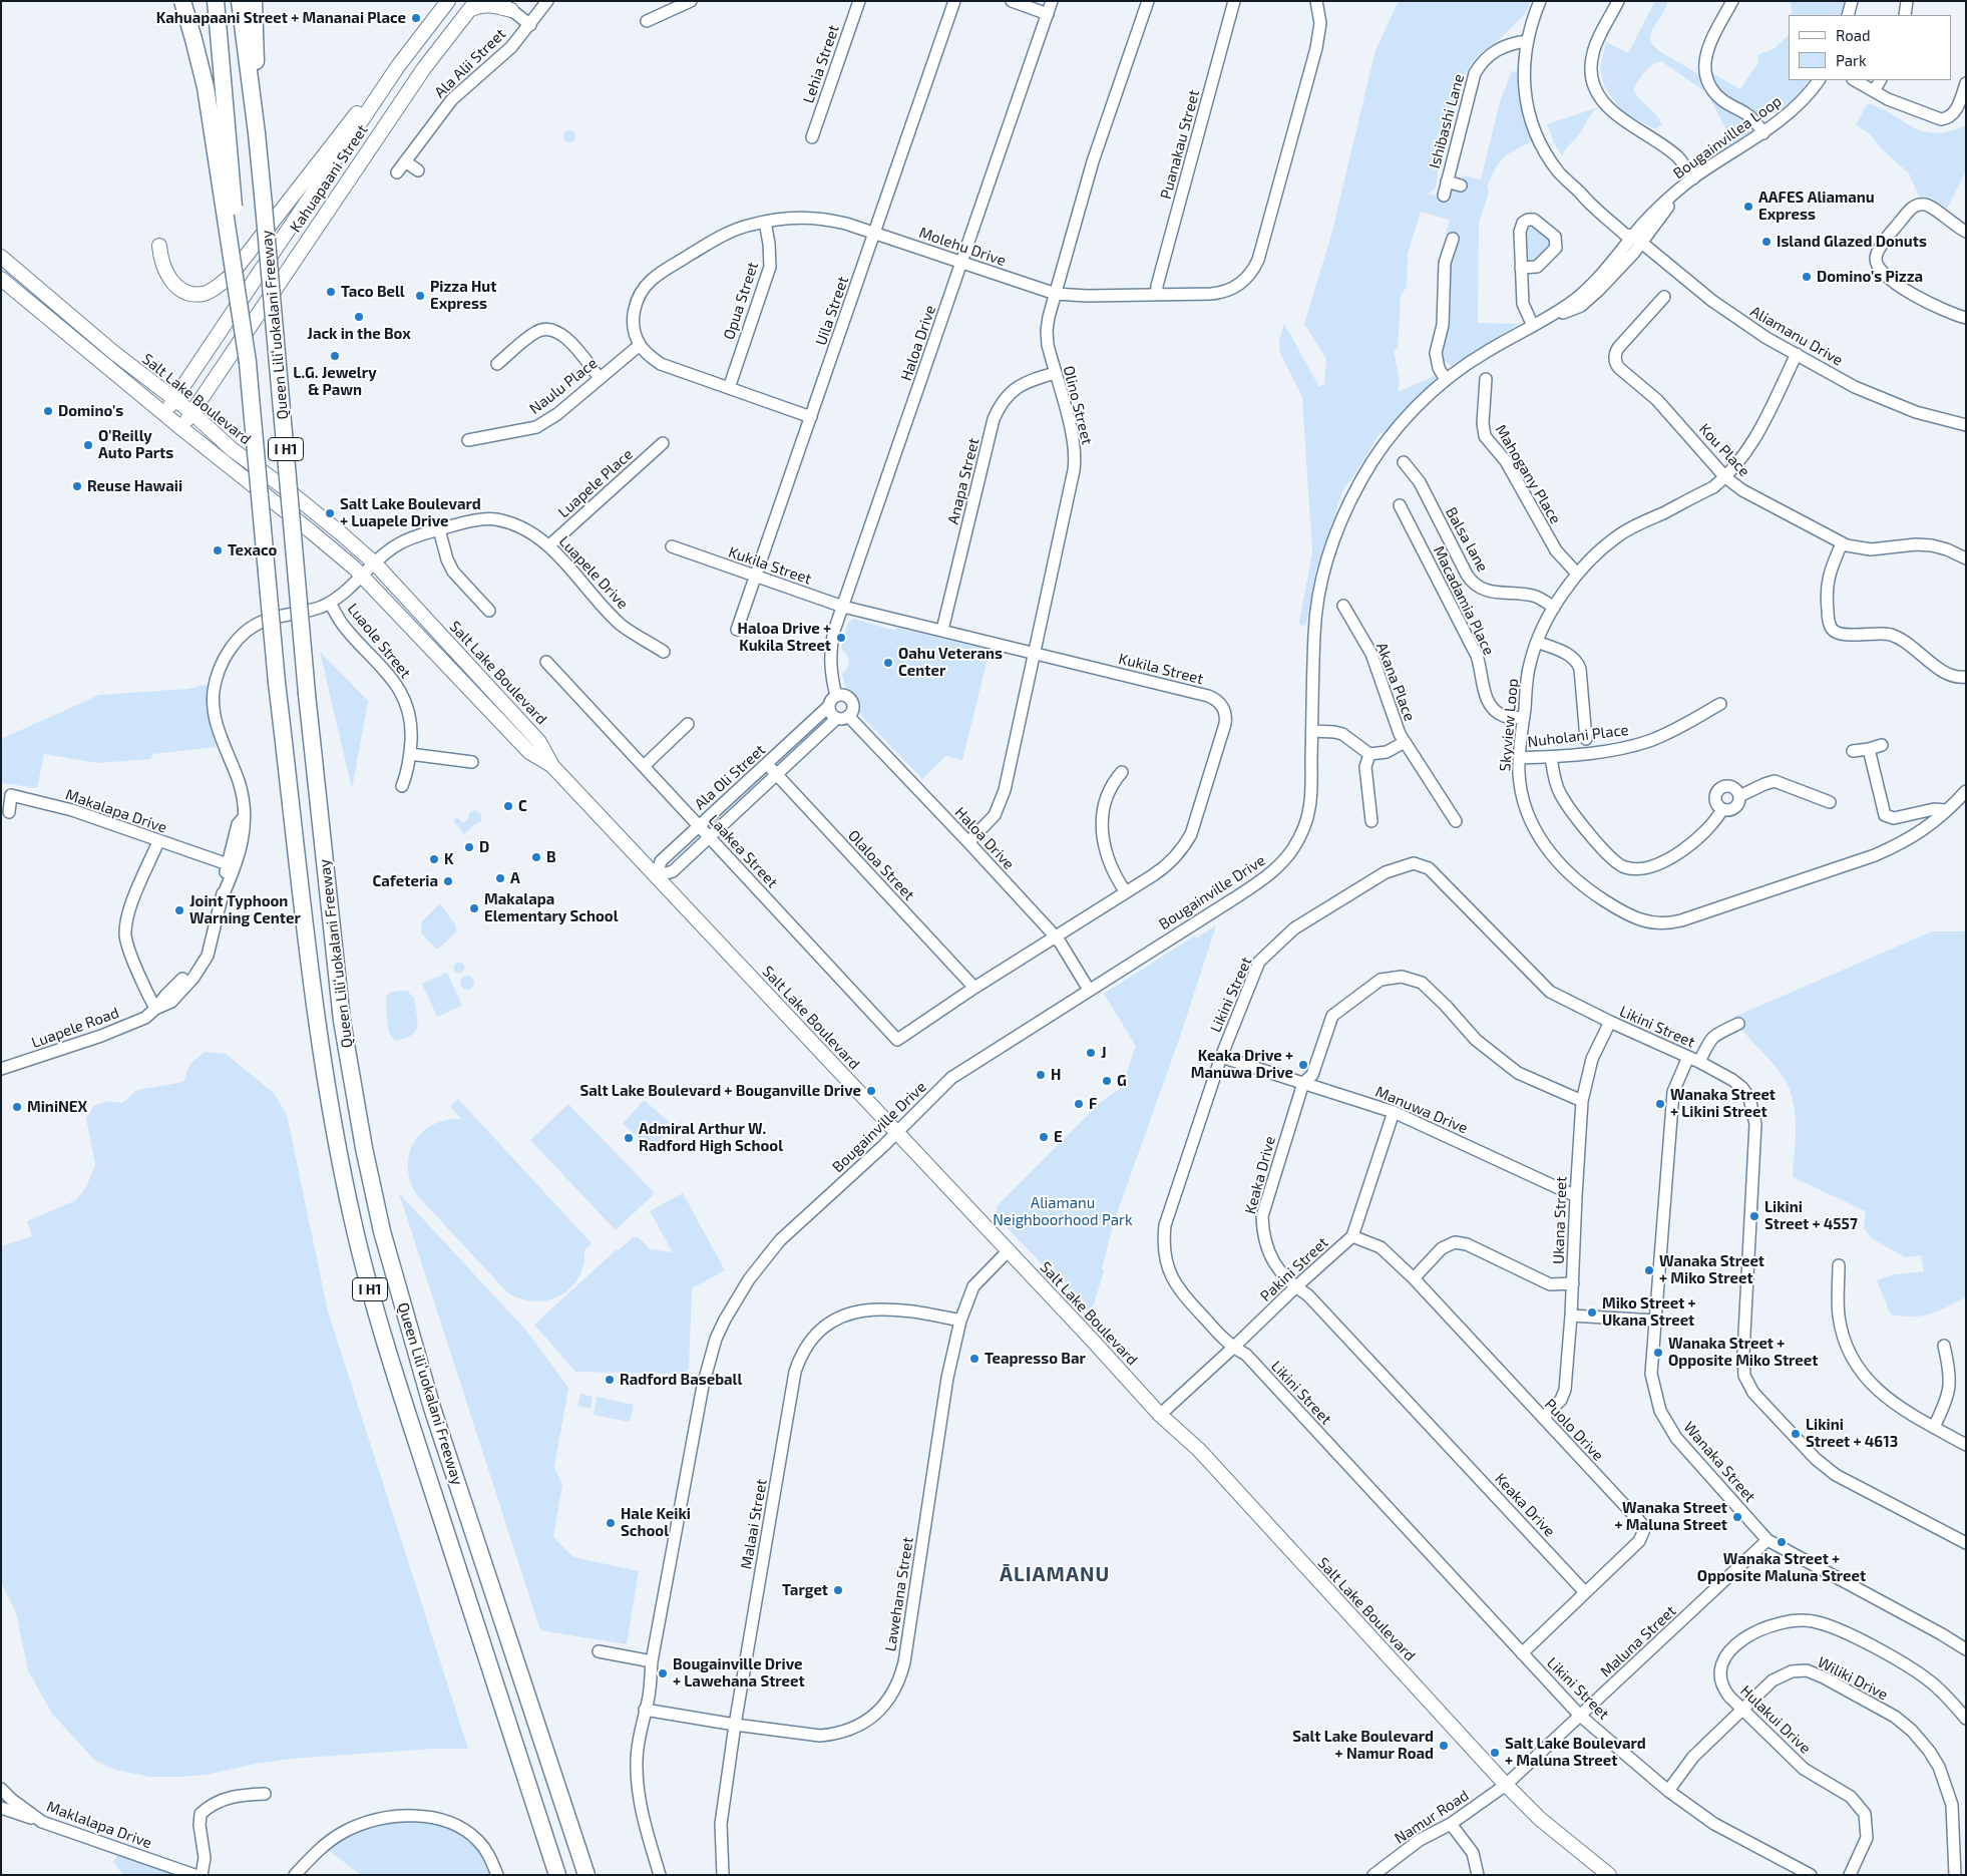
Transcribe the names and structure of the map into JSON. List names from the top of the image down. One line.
{"streets":{"highway":["Queen Liliʻuokalani Freeway","I H1"],"main road":["Kahuapaani Street","Salt Lake Boulevard"],"street":["Ala Alii Street","Lehia Street","Ishibashi Lane","Bougainvillea Loop","Puanakau Street","Molehu Drive","Opua Street","Uila Street","Aliamanu Drive","Haloa Drive","Naulu Place","Olino Street","Kou Place","Mahogany Place","Anapa Street","Luapele Place","Balsa lane","Kukila Street","Luapele Drive","Macadamia Place","Luaole Street","Akana Place","Skyview Loop","Nuholani Place","Ala Oli Street","Makalapa Drive","Laakea Street","Olaloa Street","Bougainville Drive","Likini Street","Luapele Road","Manuwa Drive","Keaka Drive","Ukana Street","Pakini Street","Puolo Drive","Wanaka Street","Malaai Street","Lawehana Street","Maluna Street","Wiliki Drive","Hulakui Drive","Namur Road","Maklalapa Drive"]},"crossings":[["Ishibashi Lane","Aliamanu Drive"],["Bougainvillea Loop","Aliamanu Drive"],["Bougainvillea Loop","Bougainville Drive"],["Puanakau Street","Molehu Drive"],["Kahuapaani Street","Salt Lake Boulevard"],["Molehu Drive","Opua Street"],["Molehu Drive","Uila Street"],["Molehu Drive","Haloa Drive"],["Molehu Drive","Naulu Place"],["Molehu Drive","Olino Street"],["Uila Street","Kukila Street"],["Aliamanu Drive","Skyview Loop"],["Aliamanu Drive","Bougainville Drive"],["Haloa Drive","Olino Street"],["Haloa Drive","Kukila Street"],["Haloa Drive","Ala Oli Street"],["Haloa Drive","Bougainville Drive"],["Salt Lake Boulevard","Luapele Drive"],["Salt Lake Boulevard","Ala Oli Street"],["Salt Lake Boulevard","Bougainville Drive"],["Salt Lake Boulevard","Luapele Road"],["Salt Lake Boulevard","Pakini Street"],["Salt Lake Boulevard","Lawehana Street"],["Salt Lake Boulevard","Maluna Street"],["Salt Lake Boulevard","Namur Road"],["Olino Street","Anapa Street"],["Olino Street","Kukila Street"],["Kou Place","Skyview Loop"],["Mahogany Place","Skyview Loop"],["Anapa Street","Kukila Street"],["Luapele Place","Luapele Drive"],["Balsa lane","Skyview Loop"],["Kukila Street","Laakea Street"],["Kukila Street","Olaloa Street"],["Luapele Drive","Luapele Road"],["Macadamia Place","Skyview Loop"],["Luaole Street","Luapele Road"],["Skyview Loop","Nuholani Place"],["Ala Oli Street","Laakea Street"],["Ala Oli Street","Olaloa Street"],["Makalapa Drive","Luapele Road"],["Bougainville Drive","Lawehana Street"],["Likini Street","Manuwa Drive"],["Likini Street","Ukana Street"],["Likini Street","Pakini Street"],["Likini Street","Puolo Drive"],["Likini Street","Wanaka Street"],["Likini Street","Maluna Street"],["Likini Street","Wiliki Drive"],["Manuwa Drive","Keaka Drive"],["Manuwa Drive","Ukana Street"],["Keaka Drive","Ukana Street"],["Keaka Drive","Pakini Street"],["Keaka Drive","Puolo Drive"],["Ukana Street","Puolo Drive"],["Pakini Street","Puolo Drive"],["Wanaka Street","Maluna Street"],["Malaai Street","Lawehana Street"],["Maluna Street","Namur Road"],["Wiliki Drive","Hulakui Drive"]],"districts":["ĀLIAMANU"],"parks":["Aliamanu Neighboorhood Park"],"places":["Kahuapaani Street + Mananai Place","AAFES Aliamanu Express","Island Glazed Donuts","Domino's Pizza","Taco Bell","Pizza Hut Express","Jack in the Box","L.G. Jewelry & Pawn","Domino's","O'Reilly Auto Parts","Reuse Hawaii","Salt Lake Boulevard + Luapele Drive","Texaco","Haloa Drive + Kukila Street","Oahu Veterans Center","C","D","B","K","A","Cafeteria","Makalapa Elementary School","Joint Typhoon Warning Center","J","Keaka Drive + Manuwa Drive","H","G","Salt Lake Boulevard + Bouganville Drive","F","Wanaka Street + Likini Street","MiniNEX","E","Admiral Arthur W. Radford High School","Likini Street + 4557","Wanaka Street + Miko Street","Miko Street + Ukana Street","Wanaka Street + Opposite Miko Street","Teapresso Bar","Radford Baseball","Likini Street + 4613","Wanaka Street + Maluna Street","Hale Keiki School","Wanaka Street + Opposite Maluna Street","Target","Bougainville Drive + Lawehana Street","Salt Lake Boulevard + Namur Road","Salt Lake Boulevard + Maluna Street"],"legend":["Road","Park"]}
